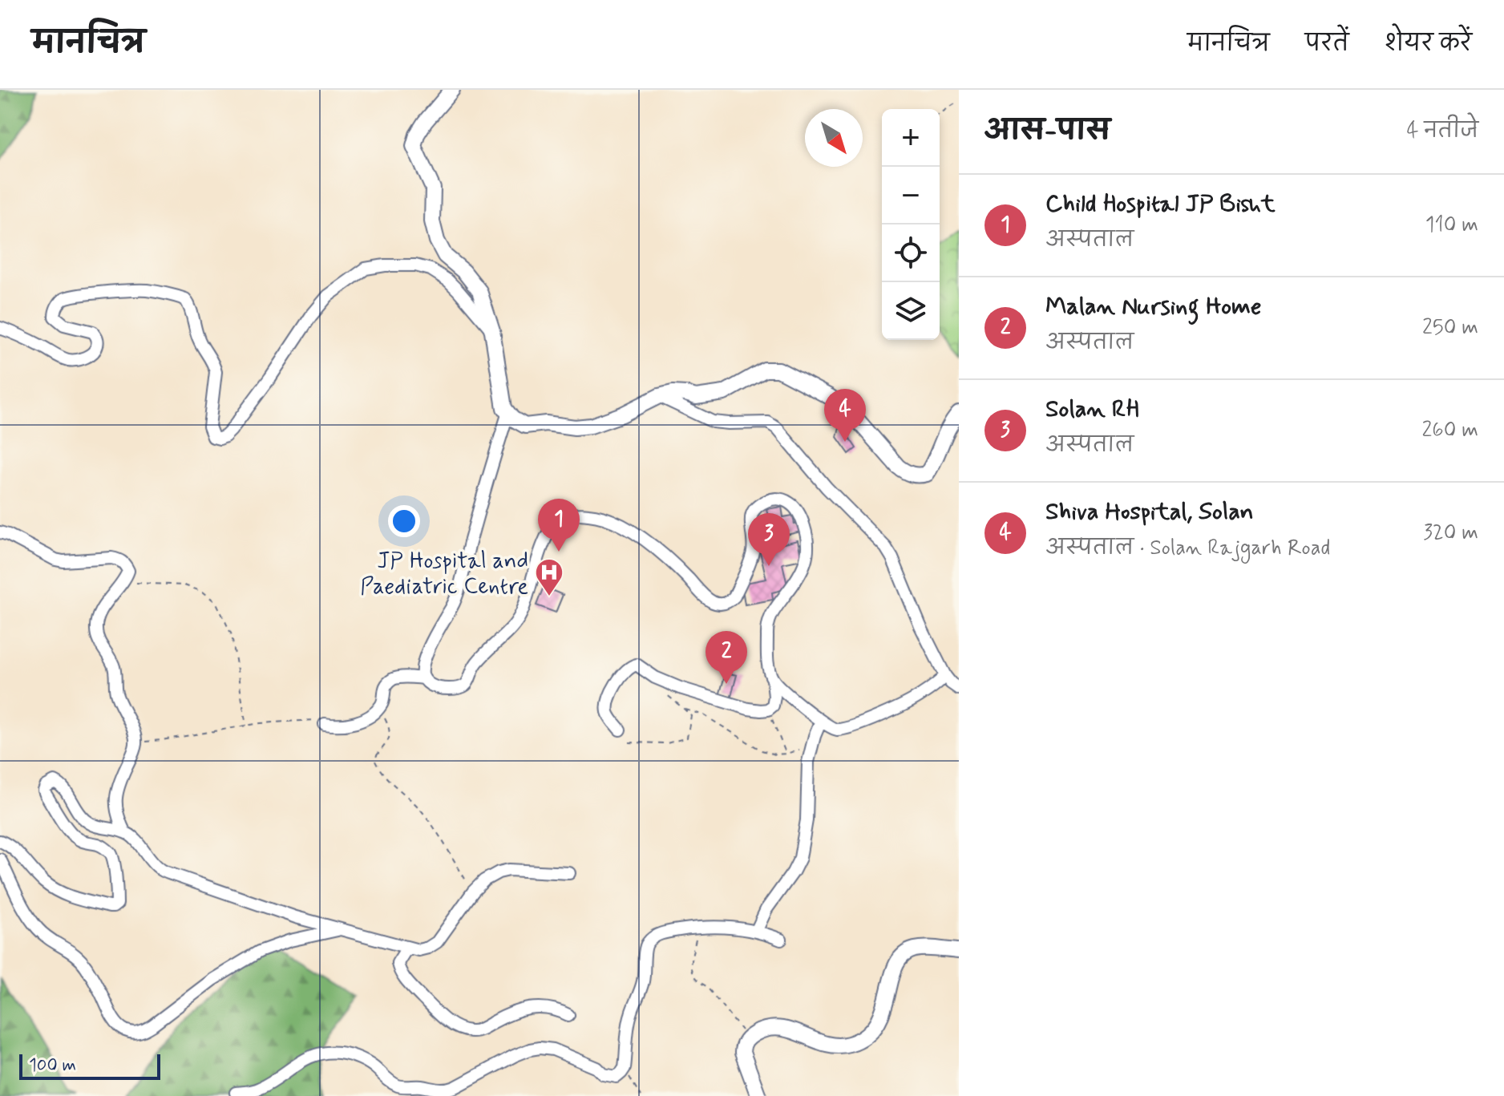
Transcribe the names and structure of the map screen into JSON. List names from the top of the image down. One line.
{"places":{"hospital":["JP Hospital and Paediatric Centre"]},"scale_bar":"100 m","north":"bottom right","page":{"header":"मानचित्र","nav":["मानचित्र","परतें","शेयर करें"],"heading":["आस-पास","4 नतीजे"],"map_buttons":["+","−"],"list":[{"mark":"1","name":"Child Hospital JP Bisht","note":"अस्पताल","value":"110 m"},{"mark":"2","name":"Malan Nursing Home","note":"अस्पताल","value":"250 m"},{"mark":"3","name":"Solan RH","note":"अस्पताल","value":"260 m"},{"mark":"4","name":"Shiva Hospital, Solan","note":"अस्पताल · Solan Rajgarh Road","value":"320 m"}],"pins":["4","1","3","2"],"scale":"100 m"}}
